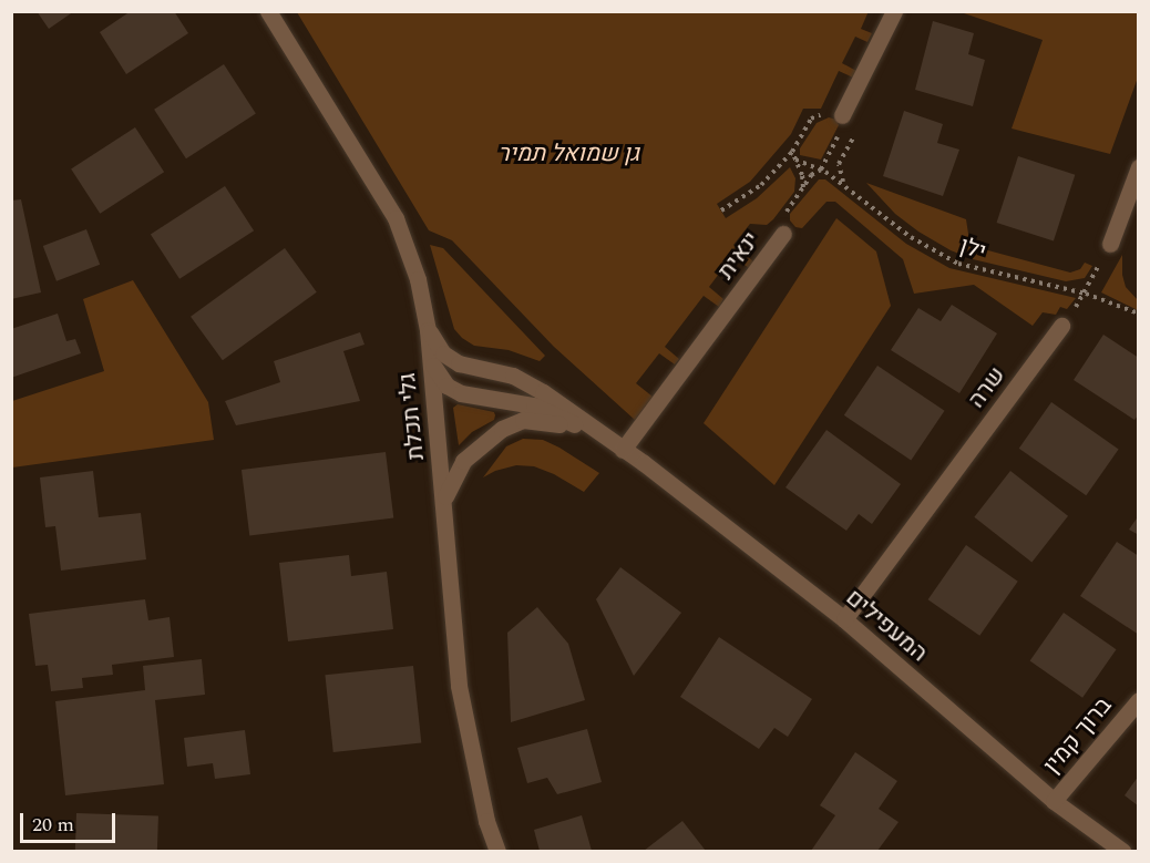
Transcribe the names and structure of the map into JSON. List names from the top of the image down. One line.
{"streets":{"street":["ינאית","שרה","גלי תכלת","המעפילים","ברוך קמין"],"path":["ילן"]},"crossings":[["ילן","ינאית"],["ינאית","המעפילים"],["שרה","המעפילים"],["גלי תכלת","המעפילים"],["המעפילים","ברוך קמין"]],"parks":["גן שמואל תמיר"],"scale_bar":"20 m"}
